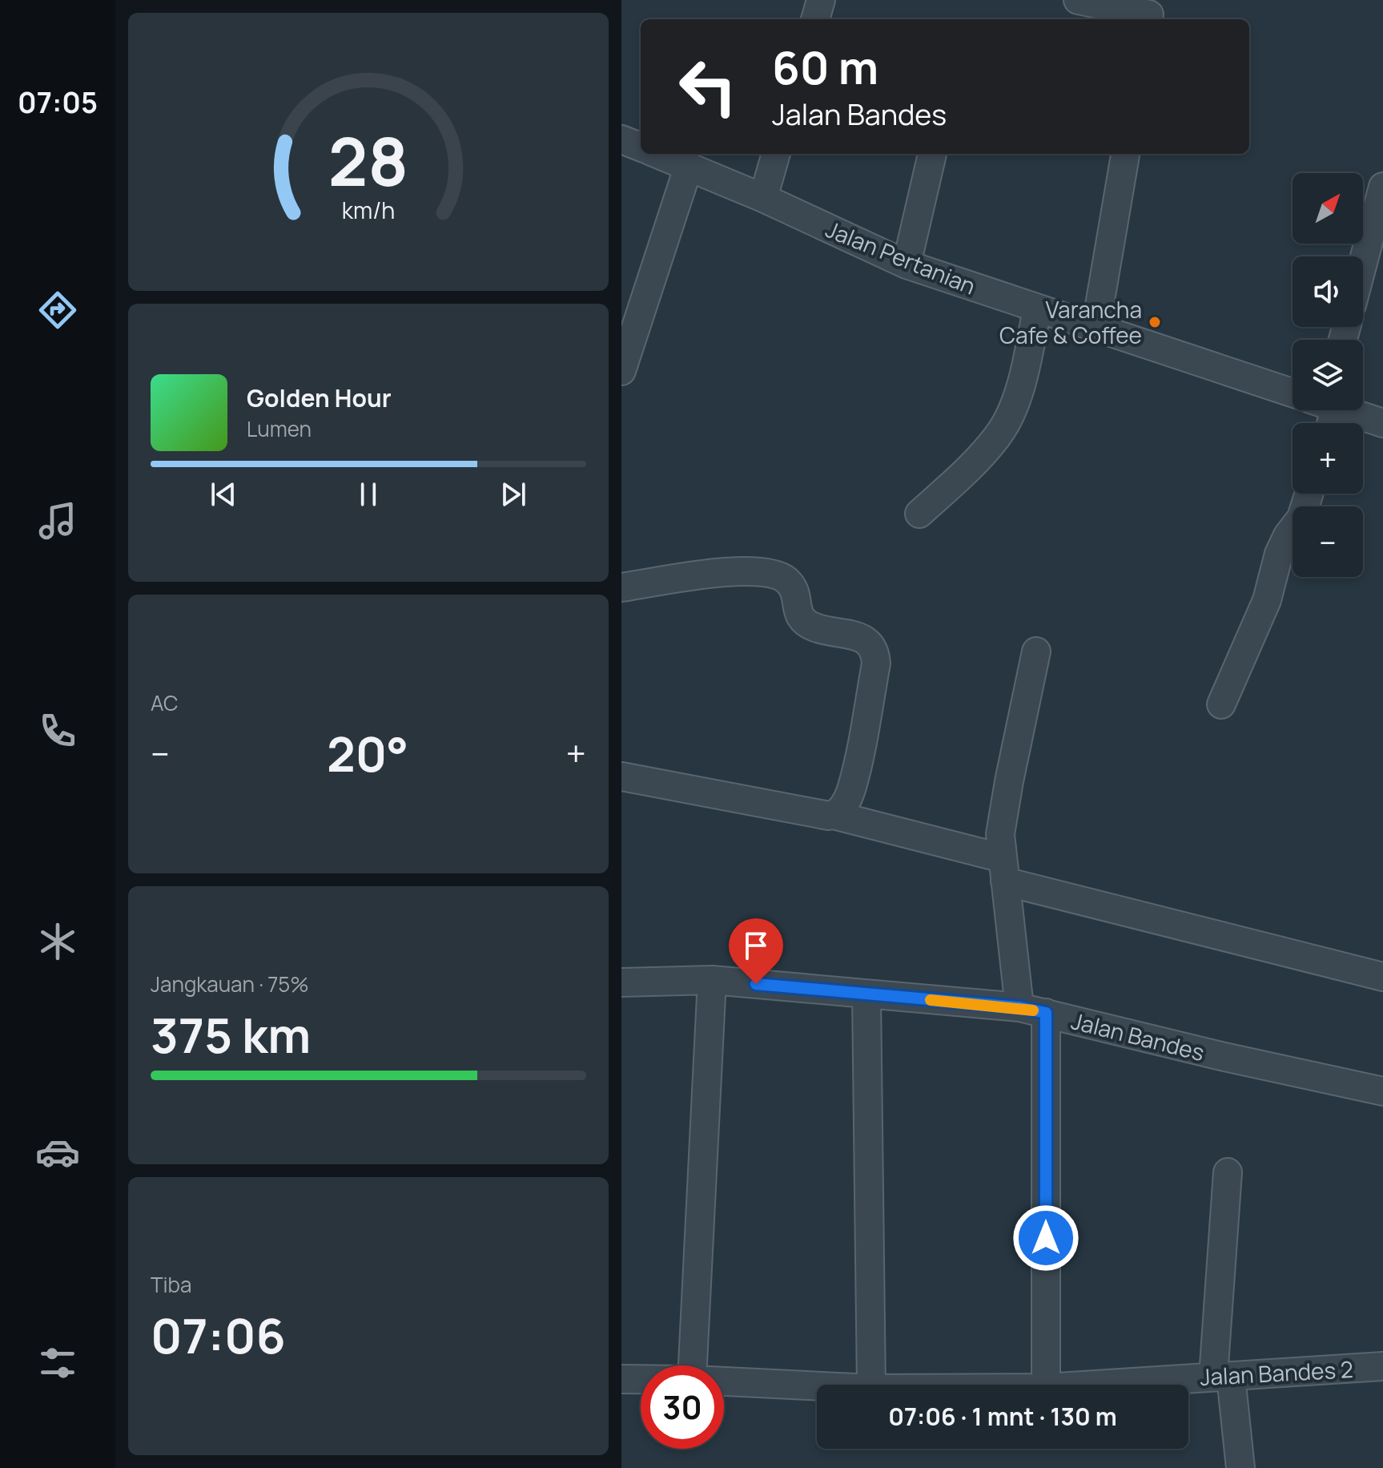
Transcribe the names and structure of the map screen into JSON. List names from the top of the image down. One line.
{"streets":{"street":["Jalan Pertanian","Jalan Bandes","Jalan Bandes 2"]},"places":["Varancha Cafe & Coffee"],"north":"top right","page":{"tabs":"07:05","turn":["60 m","Jalan Bandes"],"map_buttons":["+","−"],"song":["Golden Hour","Lumen"],"tile":["AC",["Jangkauan · 75%","375 km"],["Tiba","07:06"]],"heat":["−","20°","+"],"limit":"30","trip":"07:06 · 1 mnt · 130 m","gauge":["28","km/h"]}}
